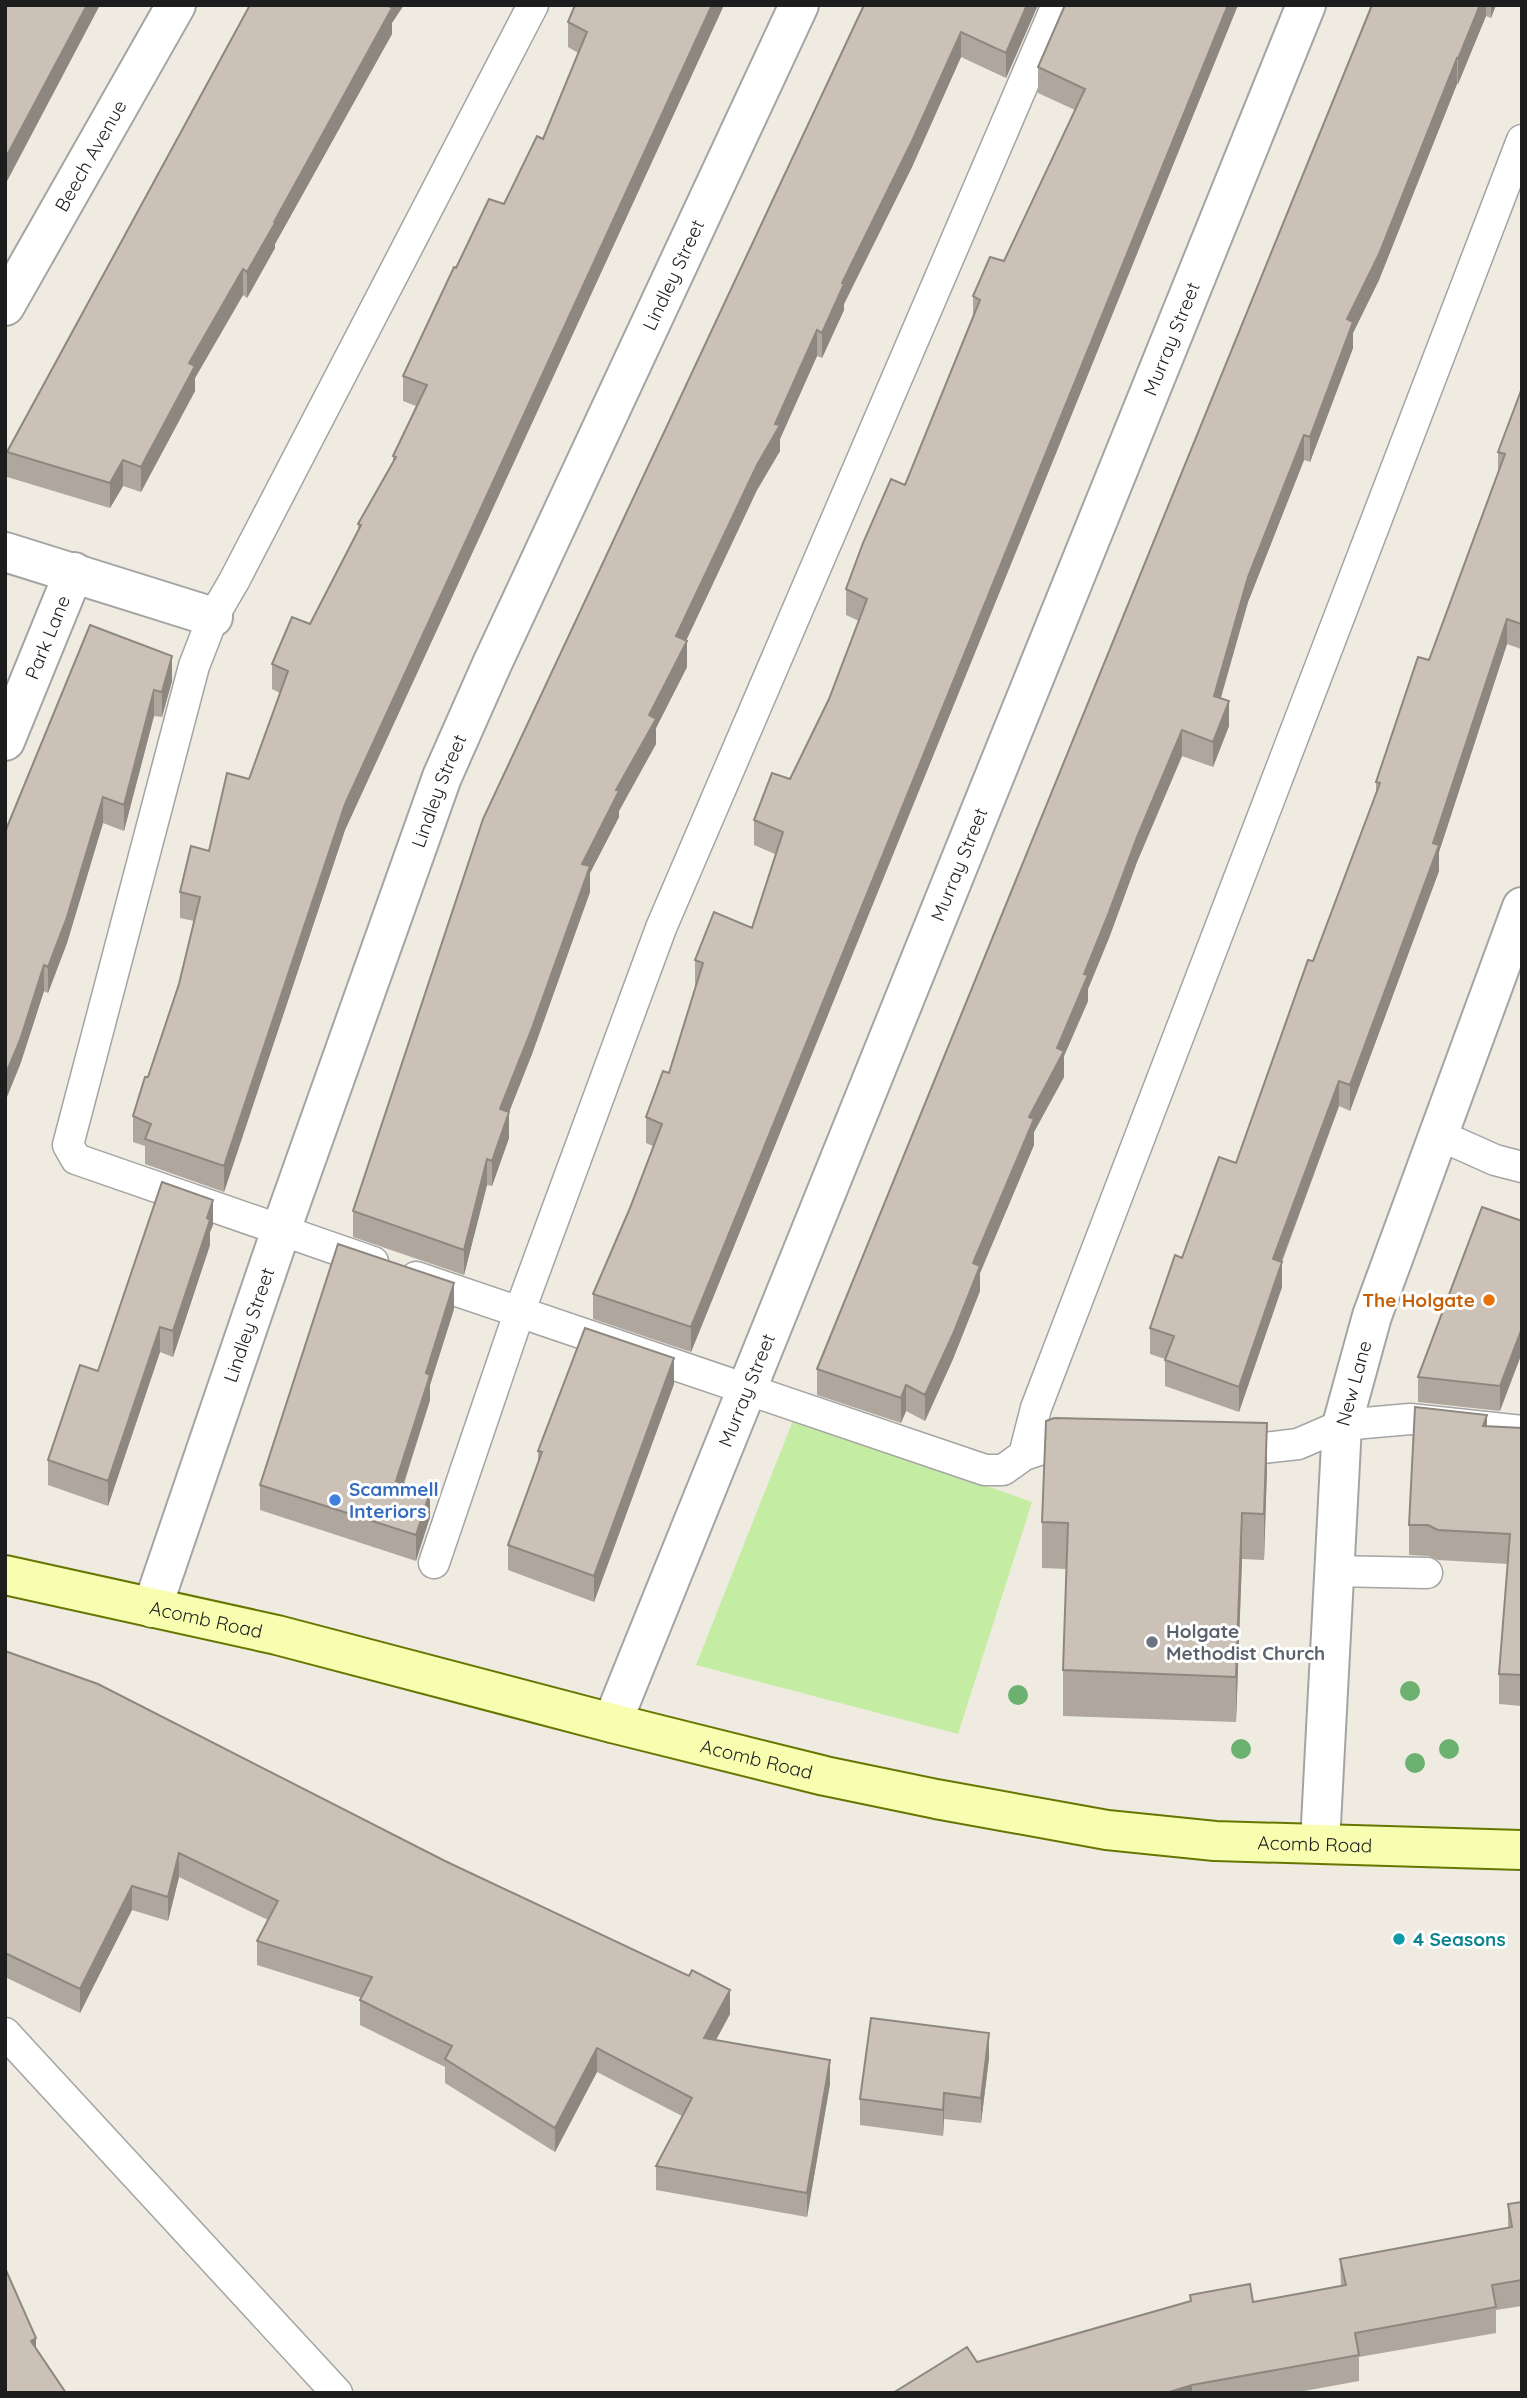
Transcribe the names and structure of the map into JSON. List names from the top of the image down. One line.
{"streets":{"main road":["Acomb Road"],"street":["Beech Avenue","Lindley Street","Murray Street","Park Lane","New Lane"]},"crossings":[["Lindley Street","Acomb Road"],["Murray Street","Acomb Road"],["New Lane","Acomb Road"]],"places":["The Holgate","Scammell Interiors","Holgate Methodist Church","4 Seasons"]}
